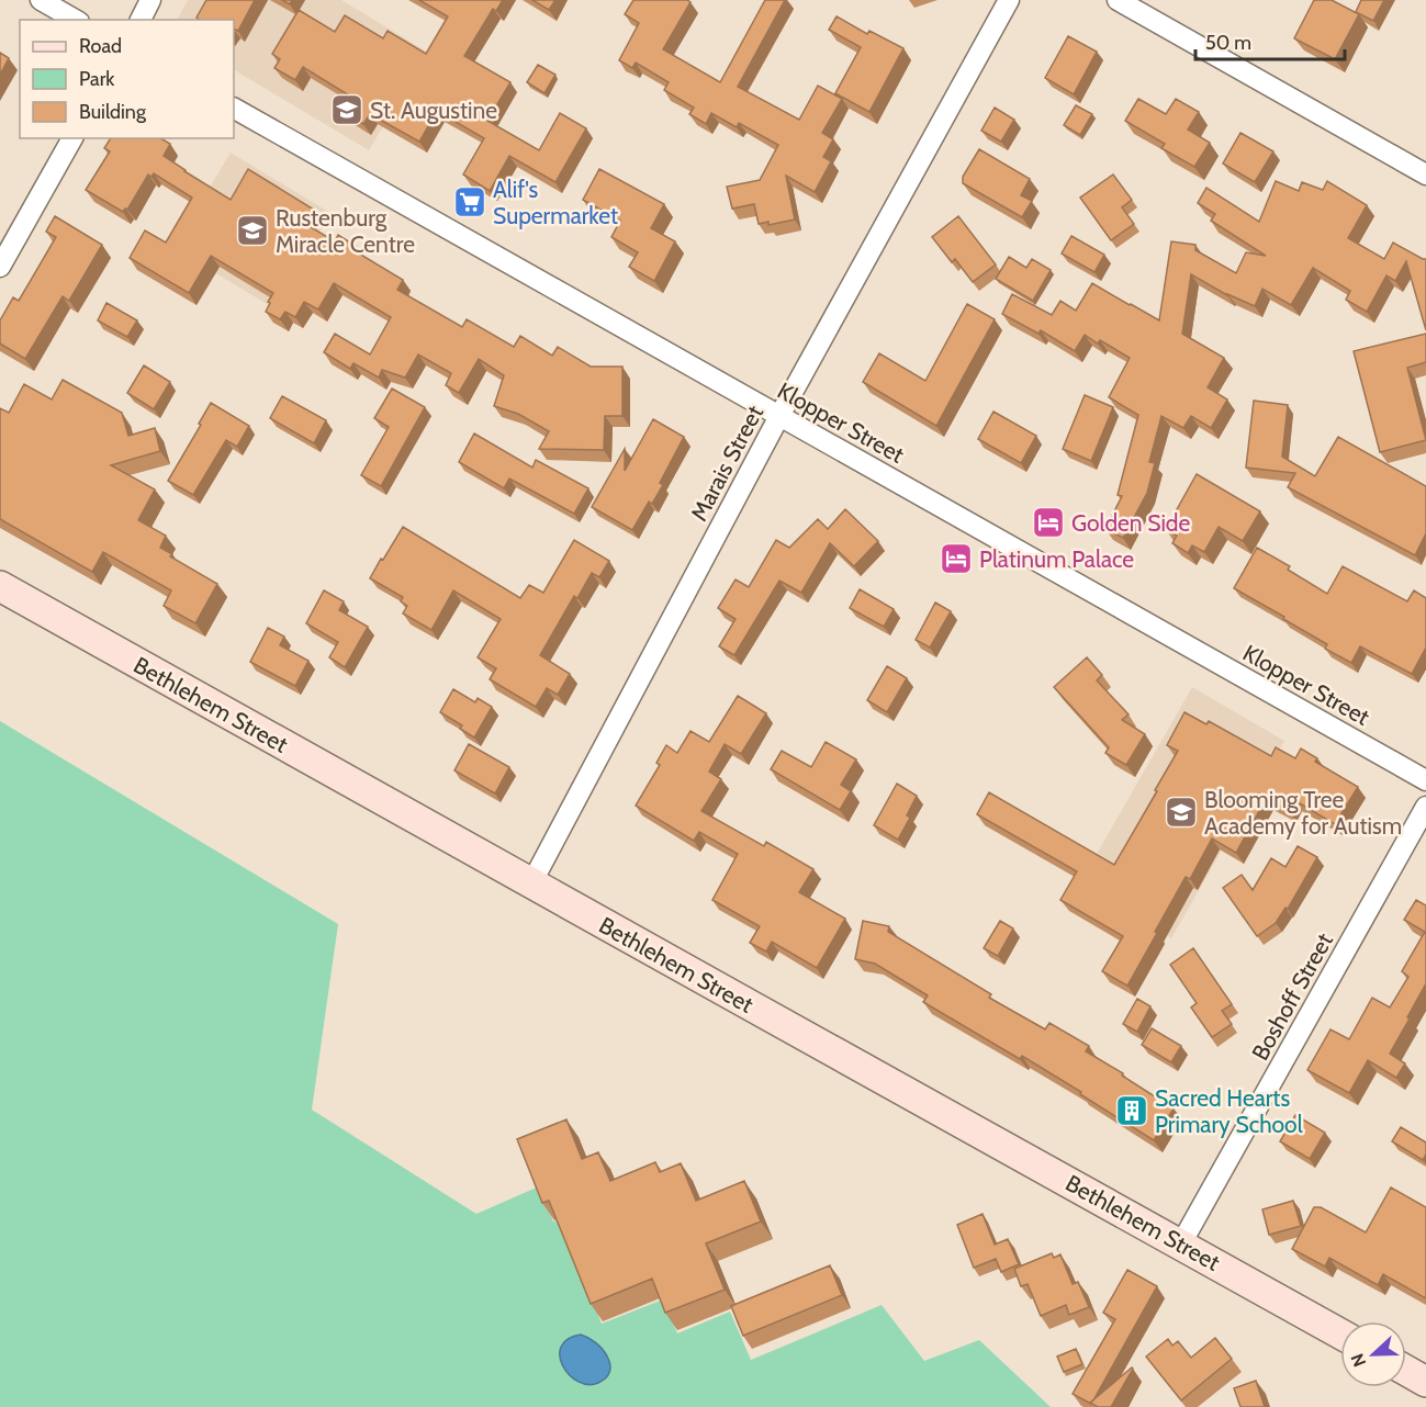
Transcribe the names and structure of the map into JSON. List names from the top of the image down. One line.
{"streets":{"main road":["Bethlehem Street"],"street":["Klopper Street","Marais Street","Boshoff Street"]},"crossings":[["Klopper Street","Marais Street"],["Marais Street","Bethlehem Street"],["Bethlehem Street","Boshoff Street"]],"places":{"school or university":["St. Augustine","Rustenburg Miracle Centre","Blooming Tree Academy for Autism"],"supermarket":["Alif's Supermarket"],"hotel":["Golden Side","Platinum Palace"],"building":["Sacred Hearts Primary School"]},"legend":["Road","Park","Building"],"scale_bar":"50 m","north":"left"}
